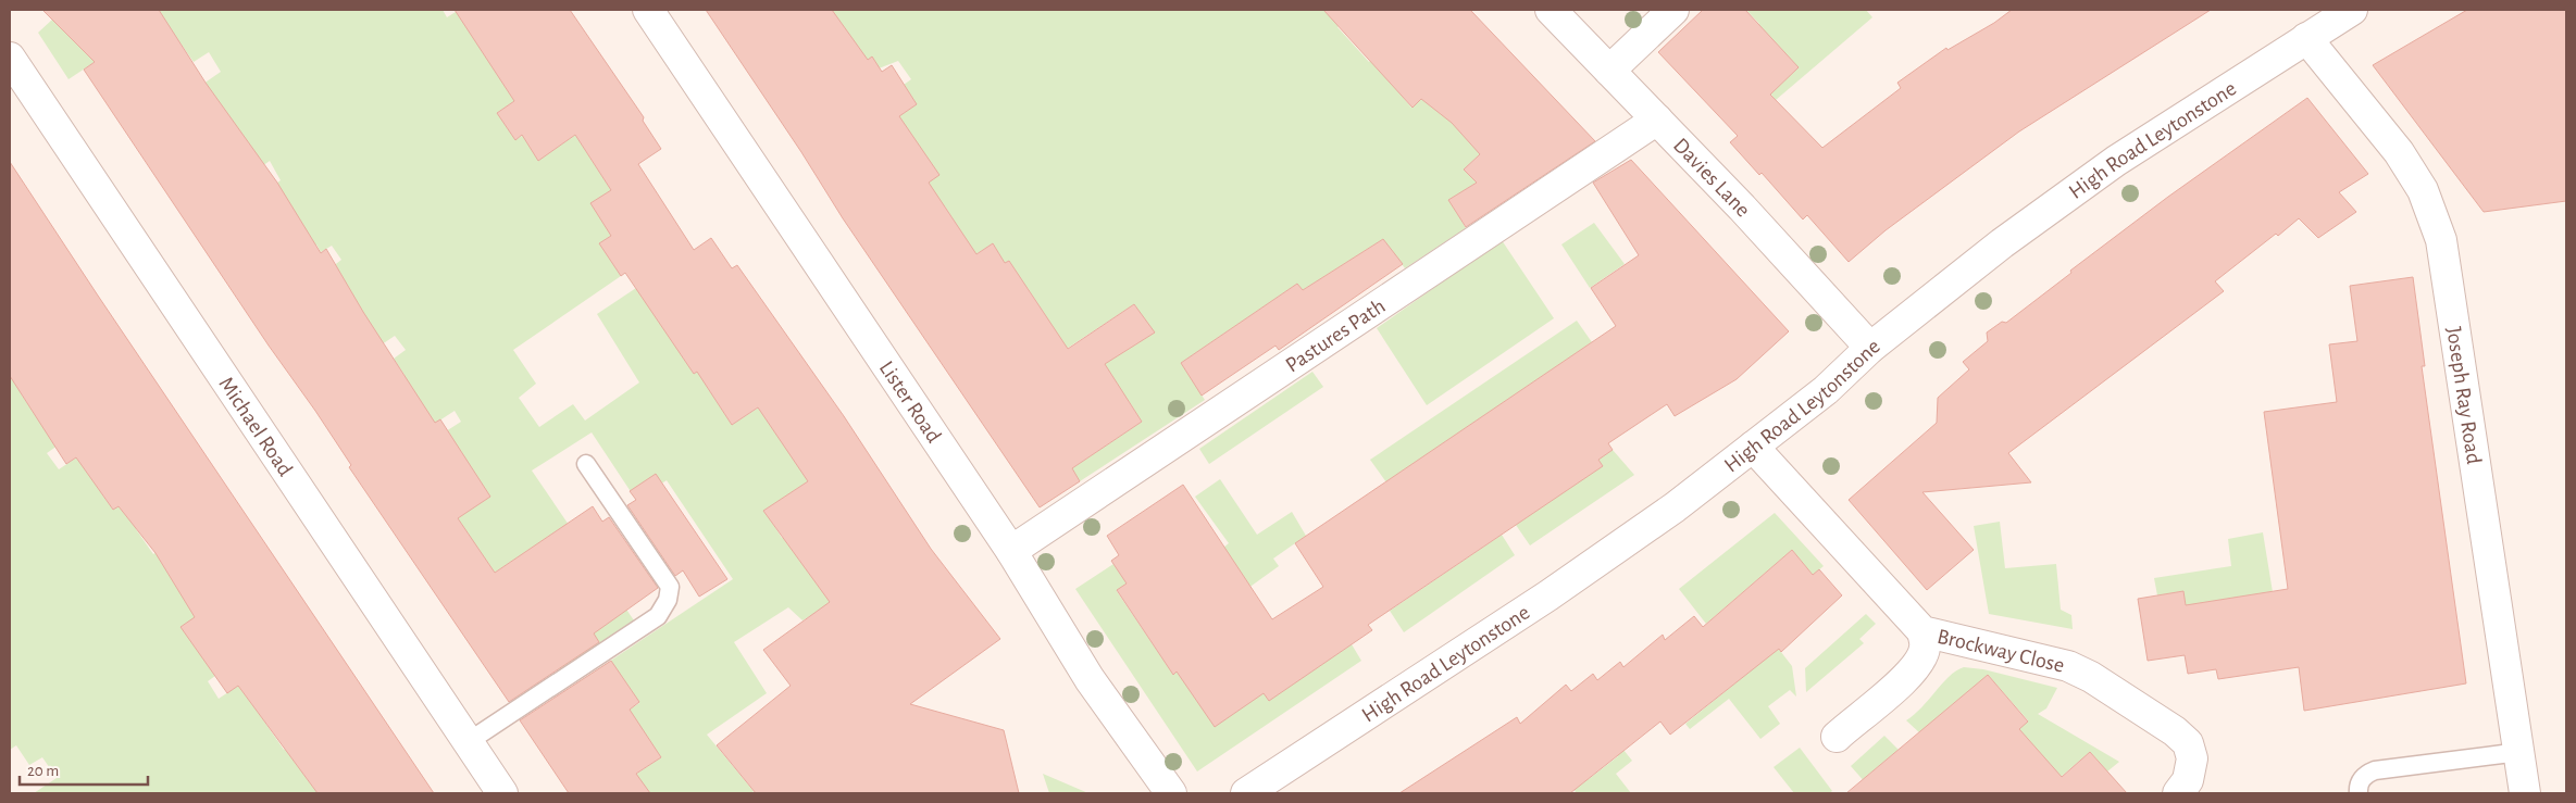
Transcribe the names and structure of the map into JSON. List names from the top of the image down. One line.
{"streets":{"street":["High Road Leytonstone","Davies Lane","Pastures Path","Joseph Ray Road","Lister Road","Michael Road","Brockway Close"]},"crossings":[["High Road Leytonstone","Davies Lane"],["High Road Leytonstone","Joseph Ray Road"],["High Road Leytonstone","Brockway Close"],["Davies Lane","Pastures Path"],["Pastures Path","Lister Road"]],"scale_bar":"20 m"}
